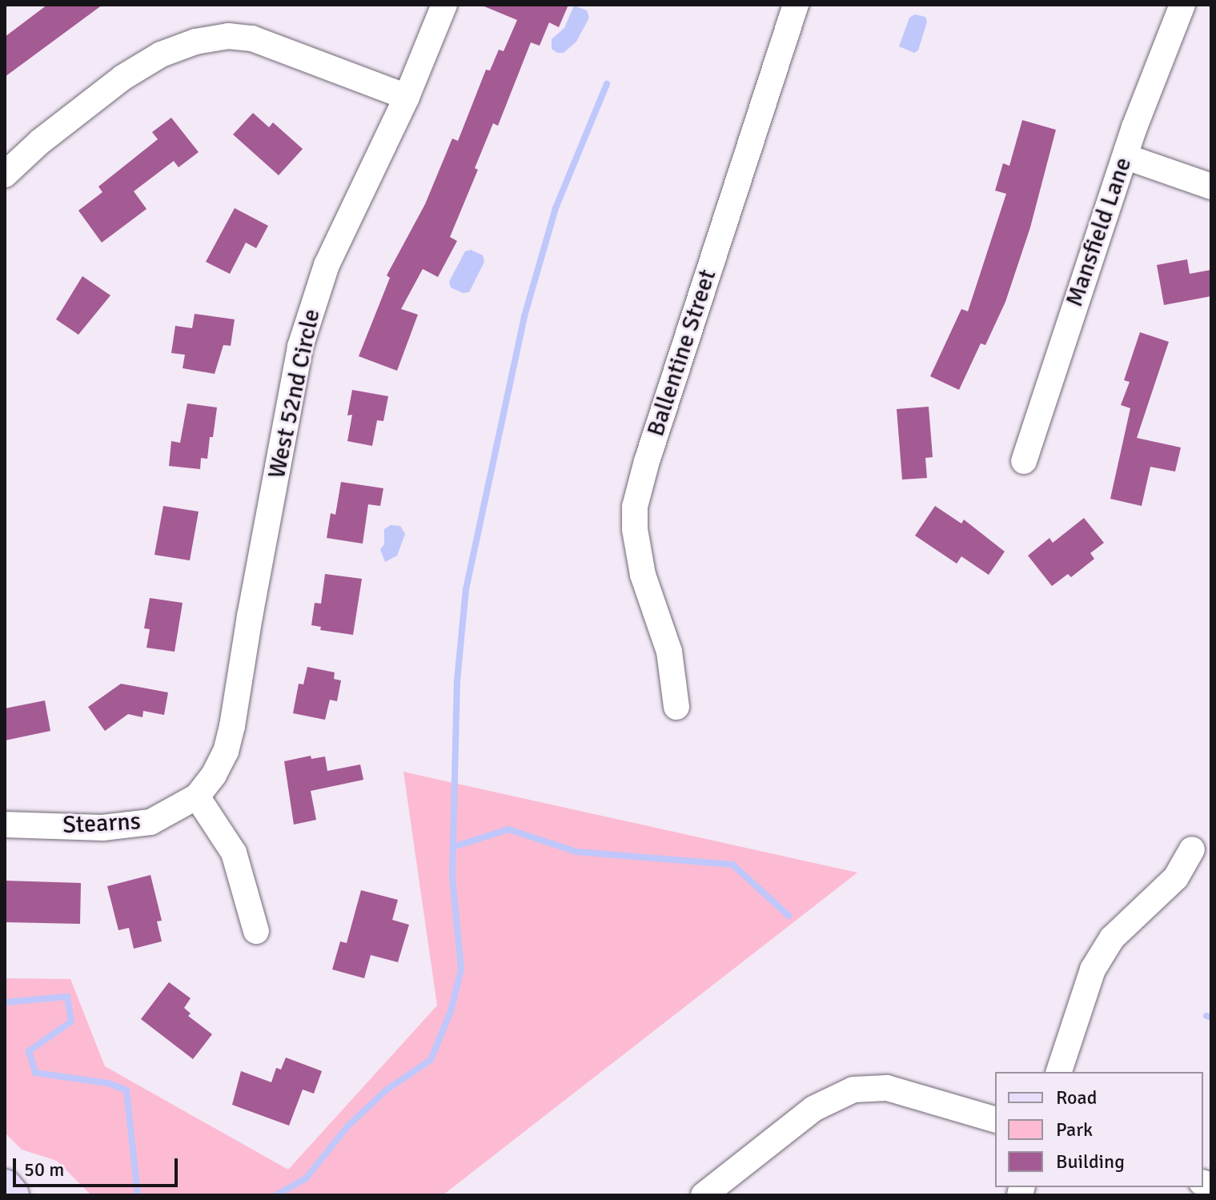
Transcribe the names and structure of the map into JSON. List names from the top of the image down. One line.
{"streets":{"street":["Mansfield Lane","Ballentine Street","West 52nd Circle","Stearns"]},"crossings":[["West 52nd Circle","Stearns"]],"legend":["Road","Park","Building"],"scale_bar":"50 m"}
